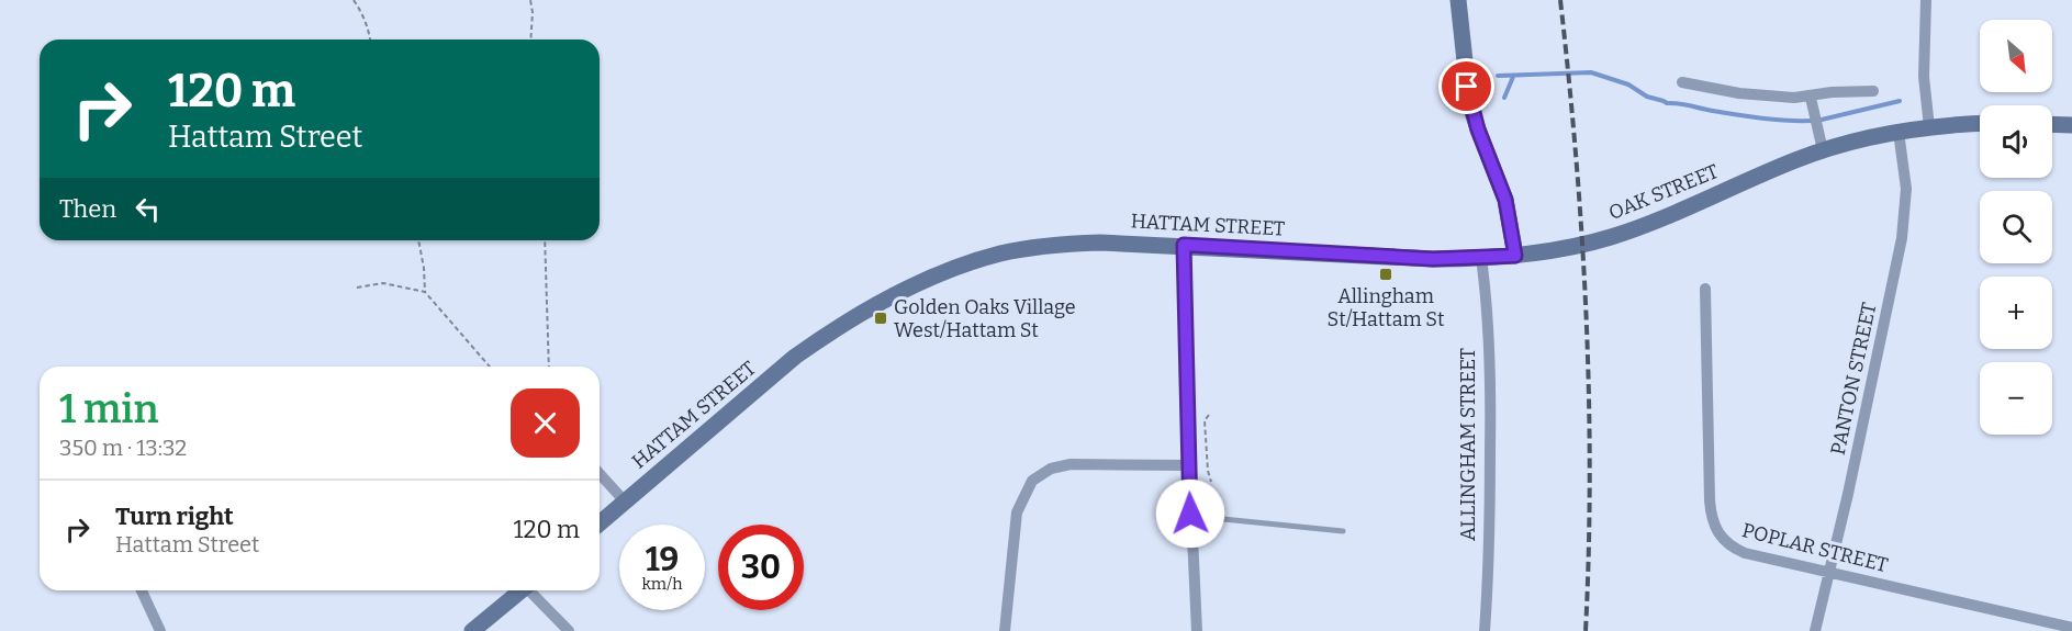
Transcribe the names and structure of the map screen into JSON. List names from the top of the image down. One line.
{"streets":{"main road":["OAK STREET","HATTAM STREET"],"street":["PANTON STREET","ALLINGHAM STREET","POPLAR STREET"]},"crossings":[["OAK STREET","HATTAM STREET"],["OAK STREET","PANTON STREET"],["HATTAM STREET","ALLINGHAM STREET"],["PANTON STREET","POPLAR STREET"]],"places":{"transit":["Allingham St/Hattam St","Golden Oaks Village West/Hattam St"]},"north":"bottom right","page":{"map_buttons":["+","−"],"turn":["120 m","Hattam Street"],"then":"Then","heading":["1 min","350 m · 13:32"],"list":[{"name":"Turn right","note":"Hattam Street","value":"120 m"}],"speed":"19 km/h","limit":"30"}}
